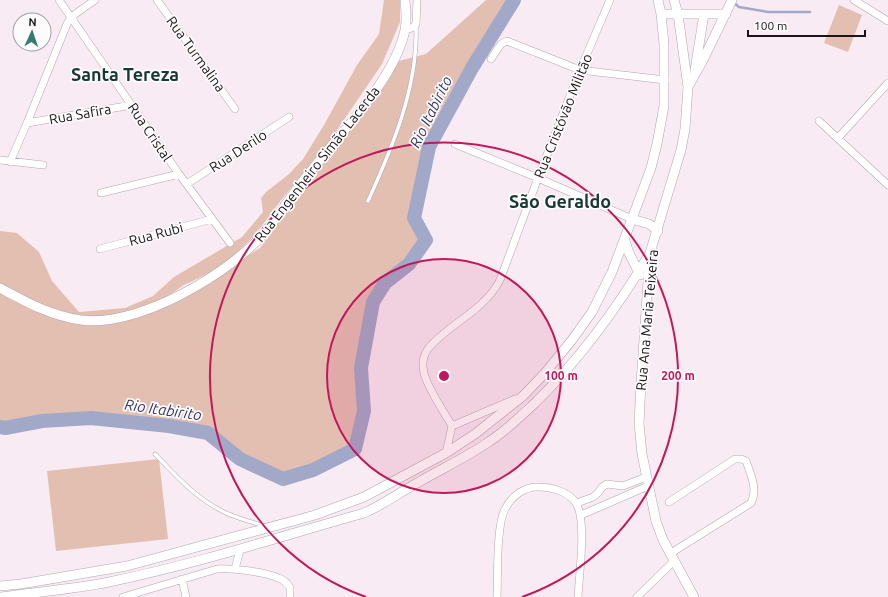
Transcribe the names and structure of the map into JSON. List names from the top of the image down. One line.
{"streets":{"street":["Rua Turmalina","Rua Safira","Rua Cristóvão Militão","Rua Cristal","Rua Derilo","Rua Engenheiro Simão Lacerda","Rua Rubi","Rua Ana Maria Teixeira"]},"crossings":[["Rua Safira","Rua Cristal"],["Rua Cristal","Rua Derilo"],["Rua Cristal","Rua Rubi"]],"districts":["Santa Tereza","São Geraldo"],"water":["Rio Itabirito"],"scale_bar":"100 m","north":"top","rings":["100 m","200 m"]}
